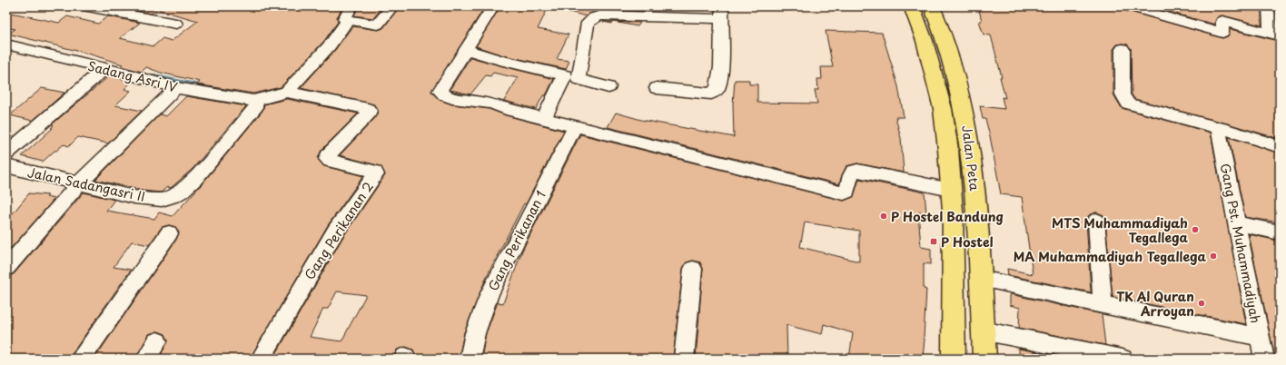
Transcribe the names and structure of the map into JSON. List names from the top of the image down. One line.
{"streets":{"main road":["Jalan Peta"],"street":["Sadang Asri IV","Jalan Sadangasri II","Gang Perikanan 2","Gang Perikanan 1","Gang Pst. Muhammadiyah"]},"crossings":[["Sadang Asri IV","Jalan Sadangasri II"],["Sadang Asri IV","Gang Perikanan 2"],["Jalan Sadangasri II","Gang Perikanan 2"]],"places":{"other":["P Hostel Bandung","MTS Muhammadiyah Tegallega","MA Muhammadiyah Tegallega","TK Al Quran Arroyan"],"transit":["P Hostel"]}}
